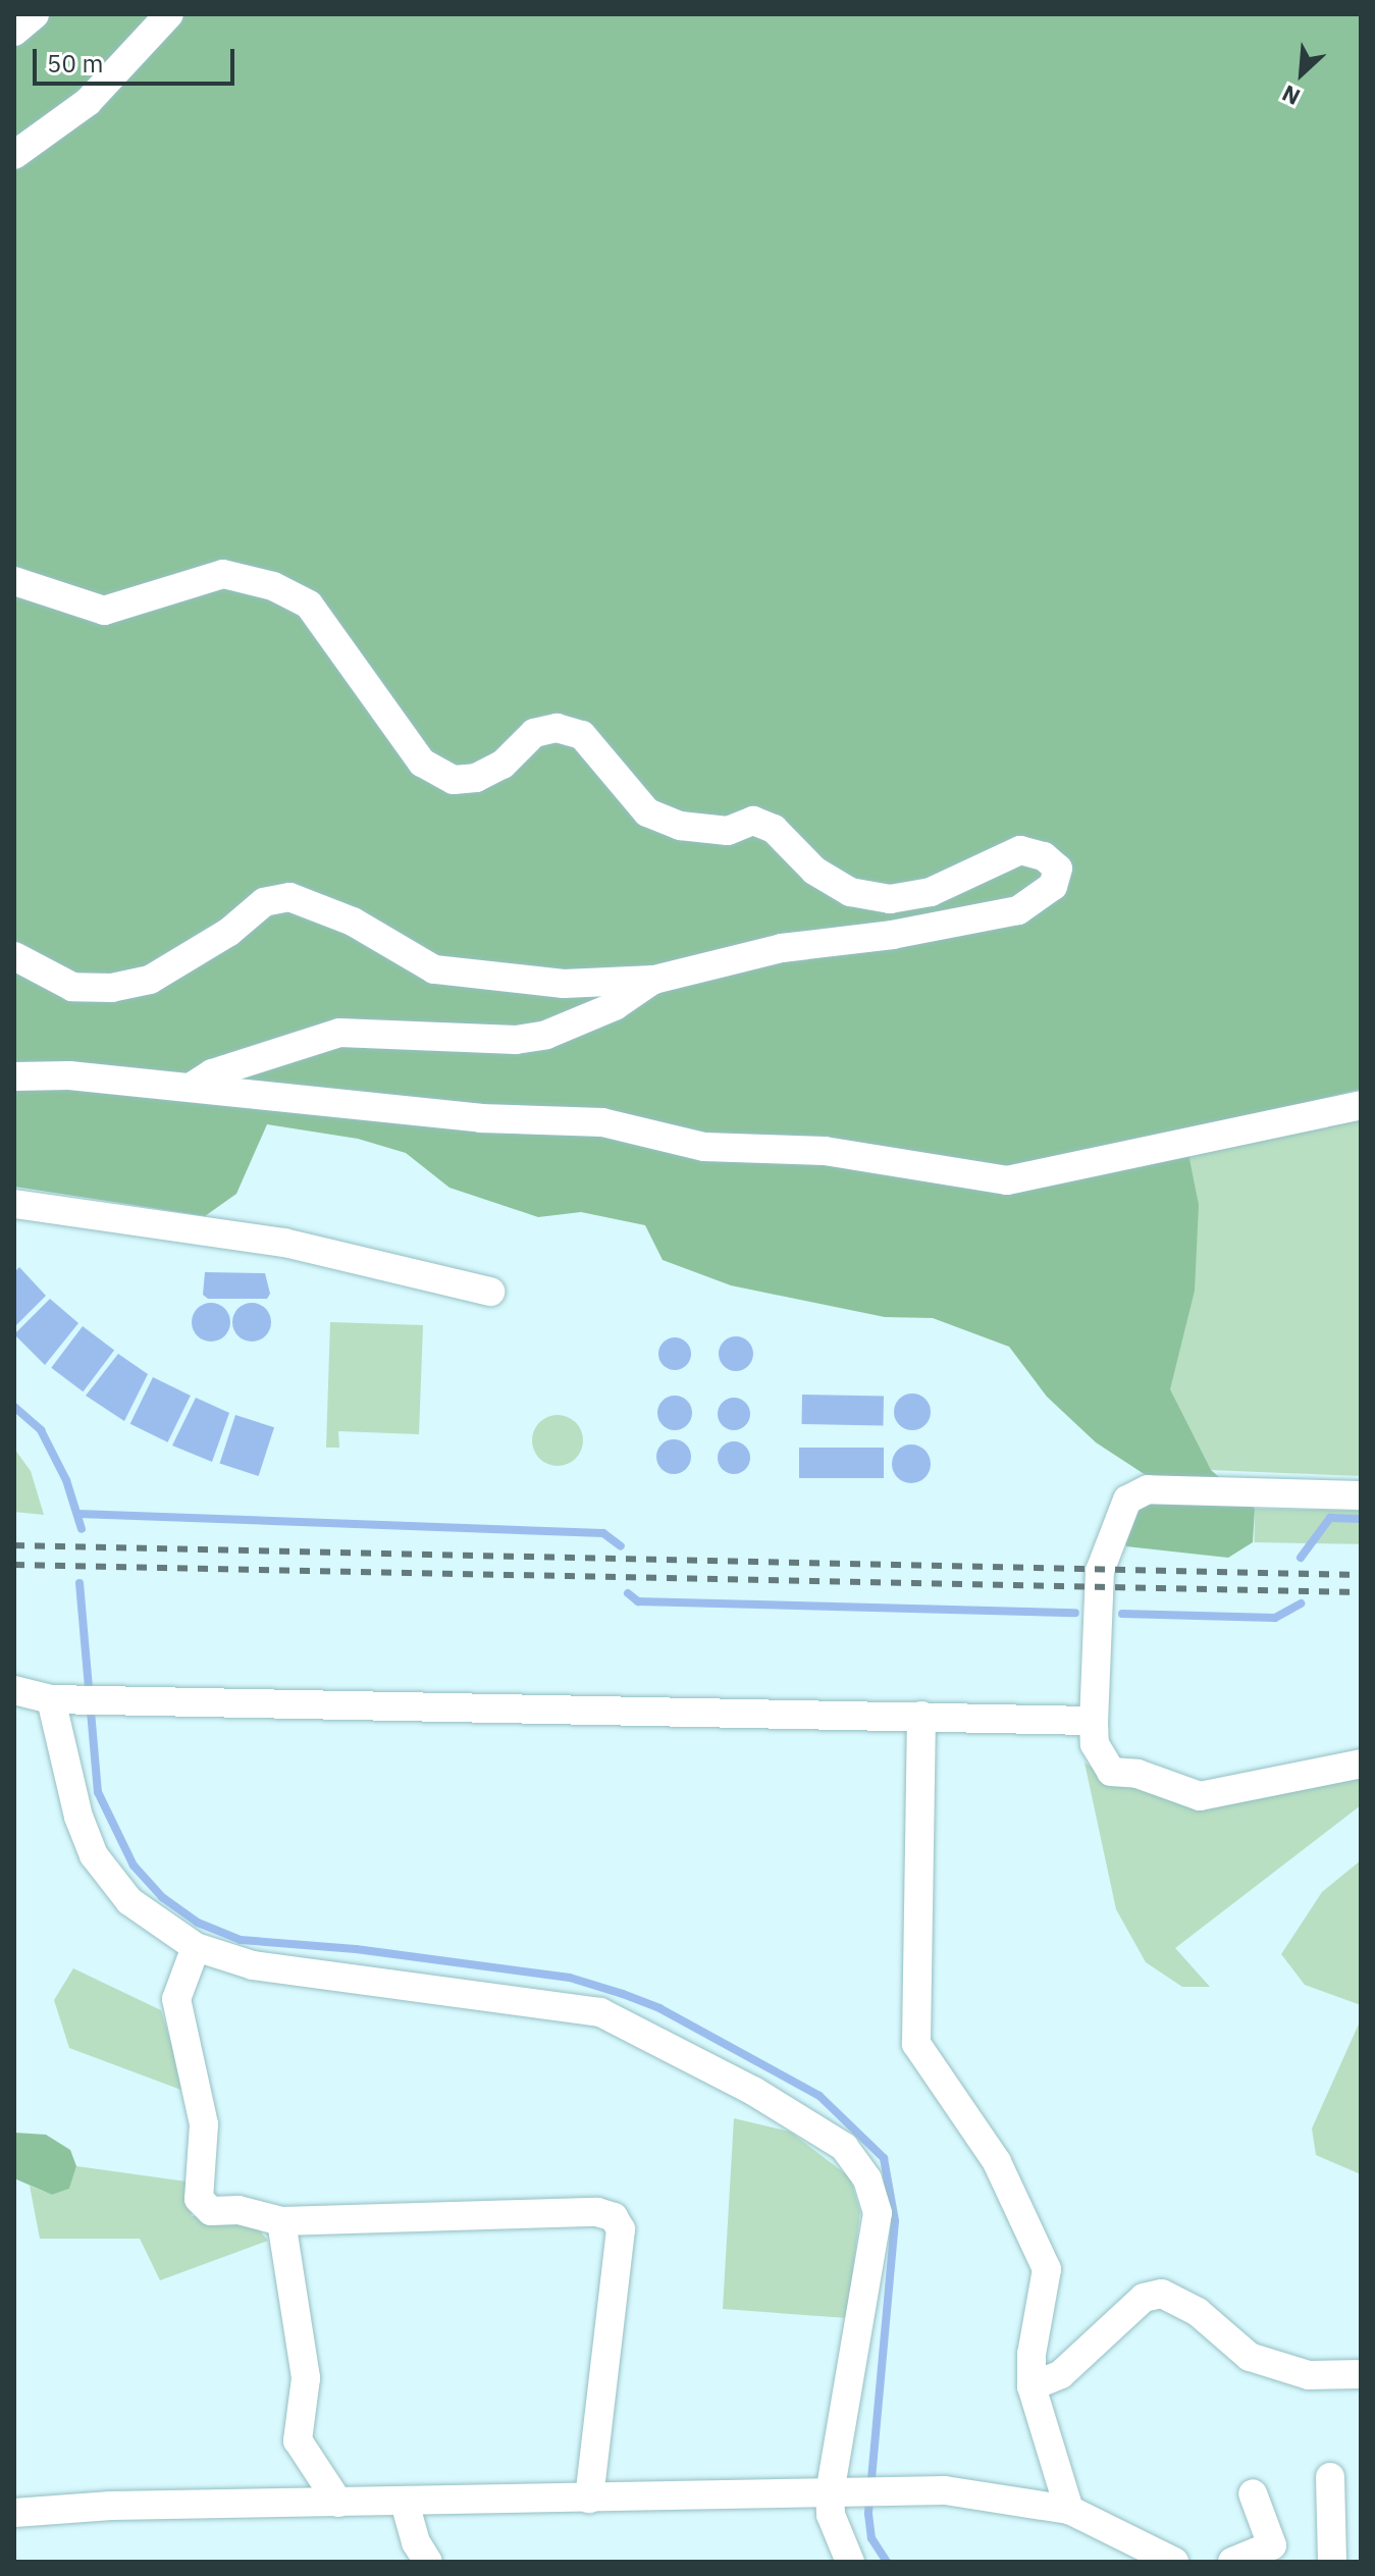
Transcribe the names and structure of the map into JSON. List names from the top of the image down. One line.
{"scale_bar":"50 m","north":"bottom left"}
